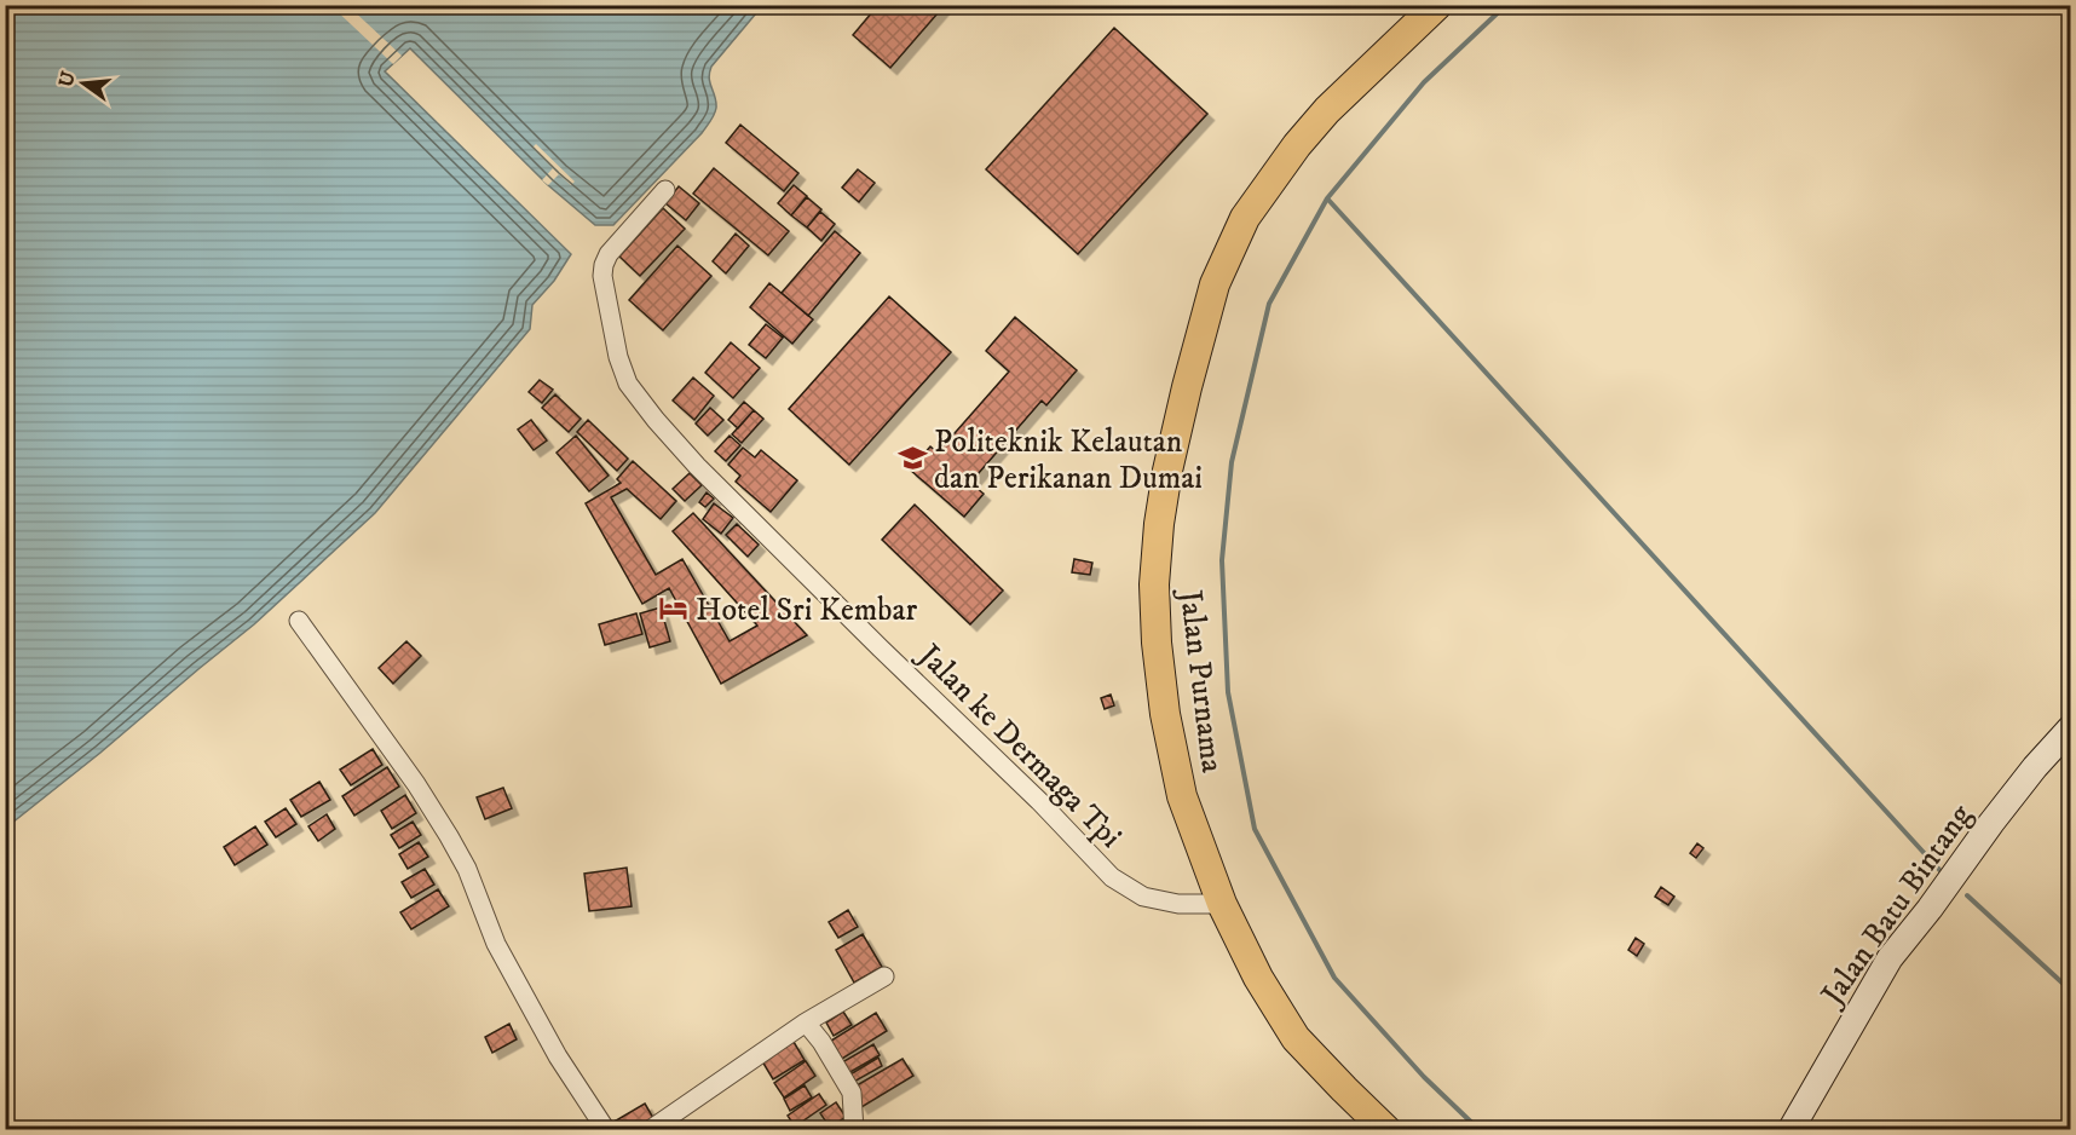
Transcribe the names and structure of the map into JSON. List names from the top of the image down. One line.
{"streets":{"main road":["Jalan Purnama"],"street":["Jalan ke Dermaga Tpi","Jalan Batu Bintang"]},"crossings":[["Jalan Purnama","Jalan ke Dermaga Tpi"]],"places":{"school or university":["Politeknik Kelautan dan Perikanan Dumai"],"hotel":["Hotel Sri Kembar"]},"north":"left"}
